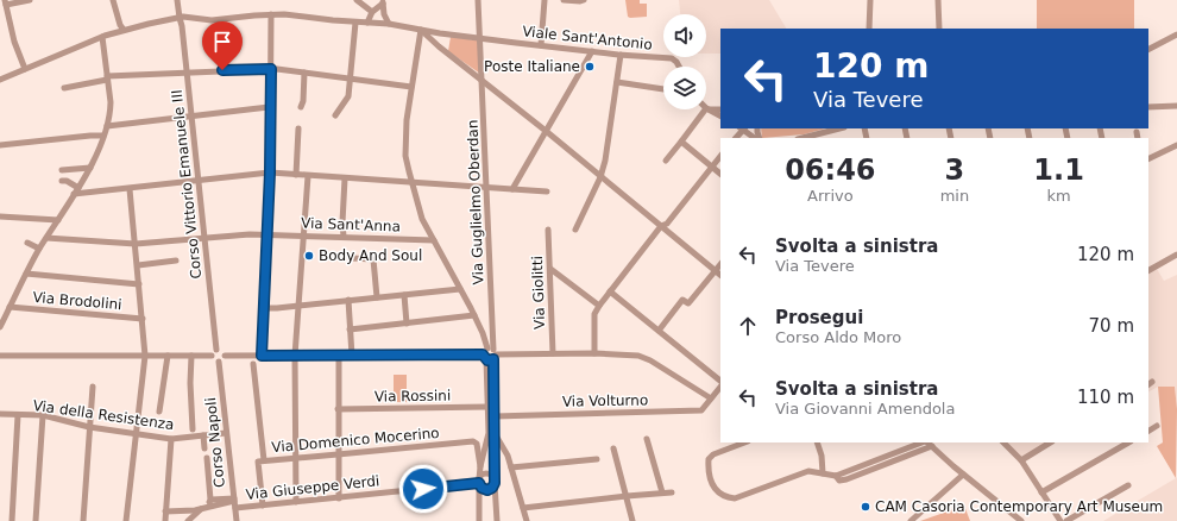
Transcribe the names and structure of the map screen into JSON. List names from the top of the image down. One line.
{"streets":{"street":["Viale Sant'Antonio","Corso Vittorio Emanuele III","Via Guglielmo Oberdan","Via Sant'Anna","Via Giolitti","Via Brodolini","Via Rossini","Via Volturno","Via della Resistenza","Via Domenico Mocerino","Corso Napoli","Via Giuseppe Verdi"]},"crossings":[["Viale Sant'Antonio","Corso Vittorio Emanuele III"],["Viale Sant'Antonio","Via Guglielmo Oberdan"],["Corso Vittorio Emanuele III","Via Sant'Anna"],["Corso Vittorio Emanuele III","Corso Napoli"],["Via della Resistenza","Corso Napoli"],["Via Domenico Mocerino","Via Giuseppe Verdi"],["Corso Napoli","Via Giuseppe Verdi"]],"places":["Poste Italiane","Body And Soul","CAM Casoria Contemporary Art Museum"],"page":{"turn":["120 m","Via Tevere"],"eta":["06:46","Arrivo","3","min","1.1","km"],"list":[{"name":"Svolta a sinistra","note":"Via Tevere","value":"120 m"},{"name":"Prosegui","note":"Corso Aldo Moro","value":"70 m"},{"name":"Svolta a sinistra","note":"Via Giovanni Amendola","value":"110 m"}]}}
